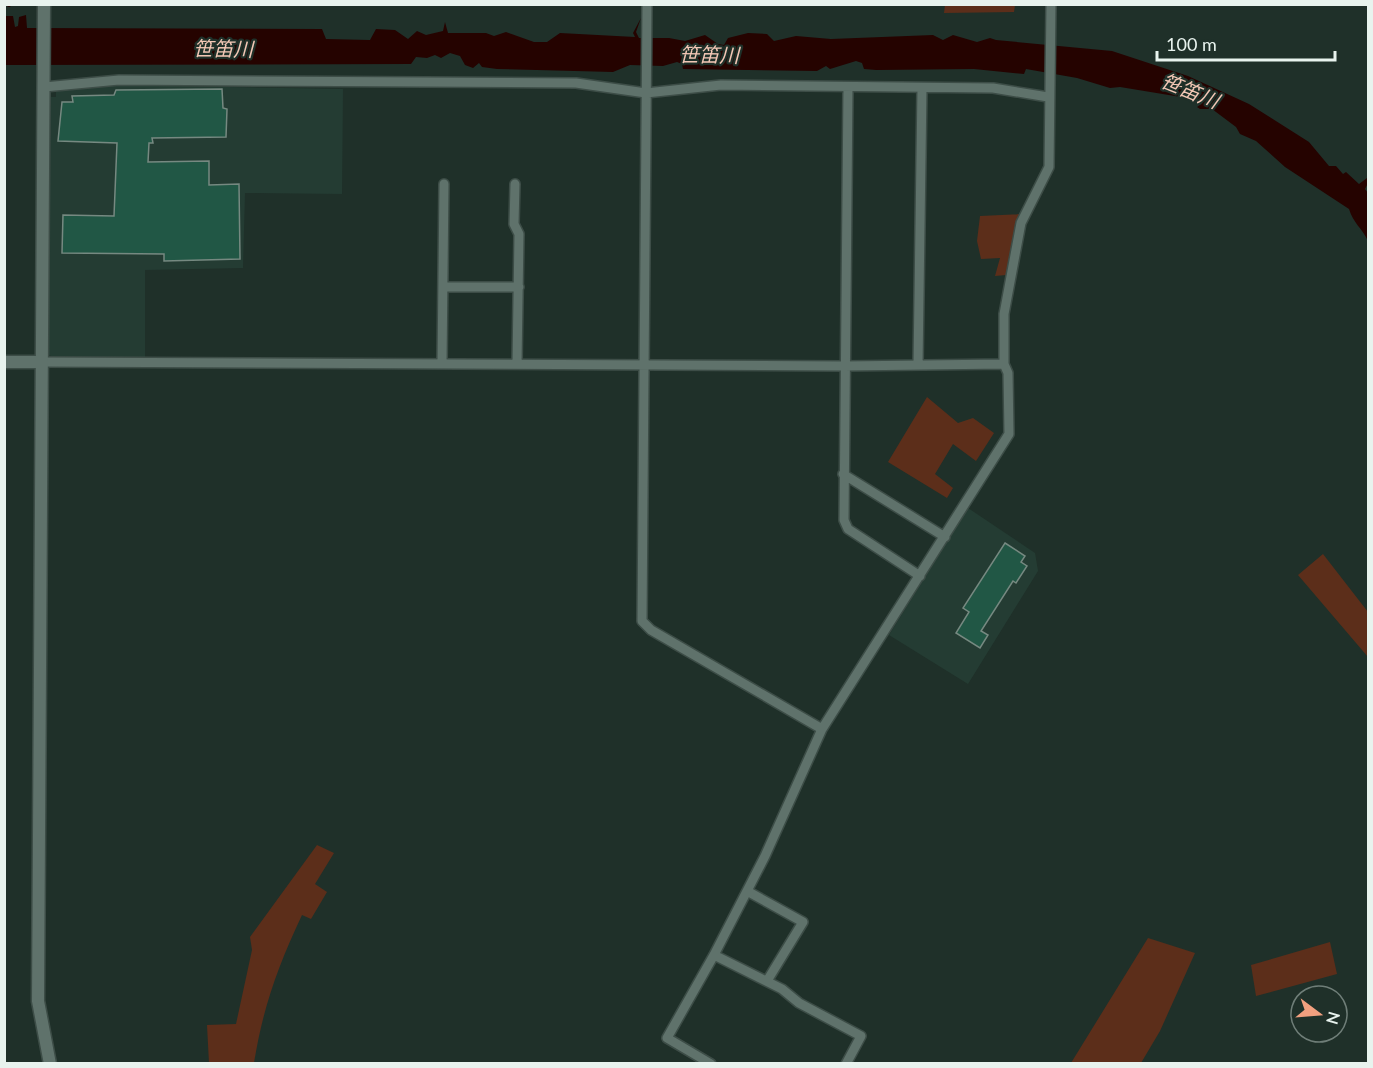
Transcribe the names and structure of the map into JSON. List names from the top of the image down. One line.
{"water":["笹笛川"],"scale_bar":"100 m","north":"right"}
